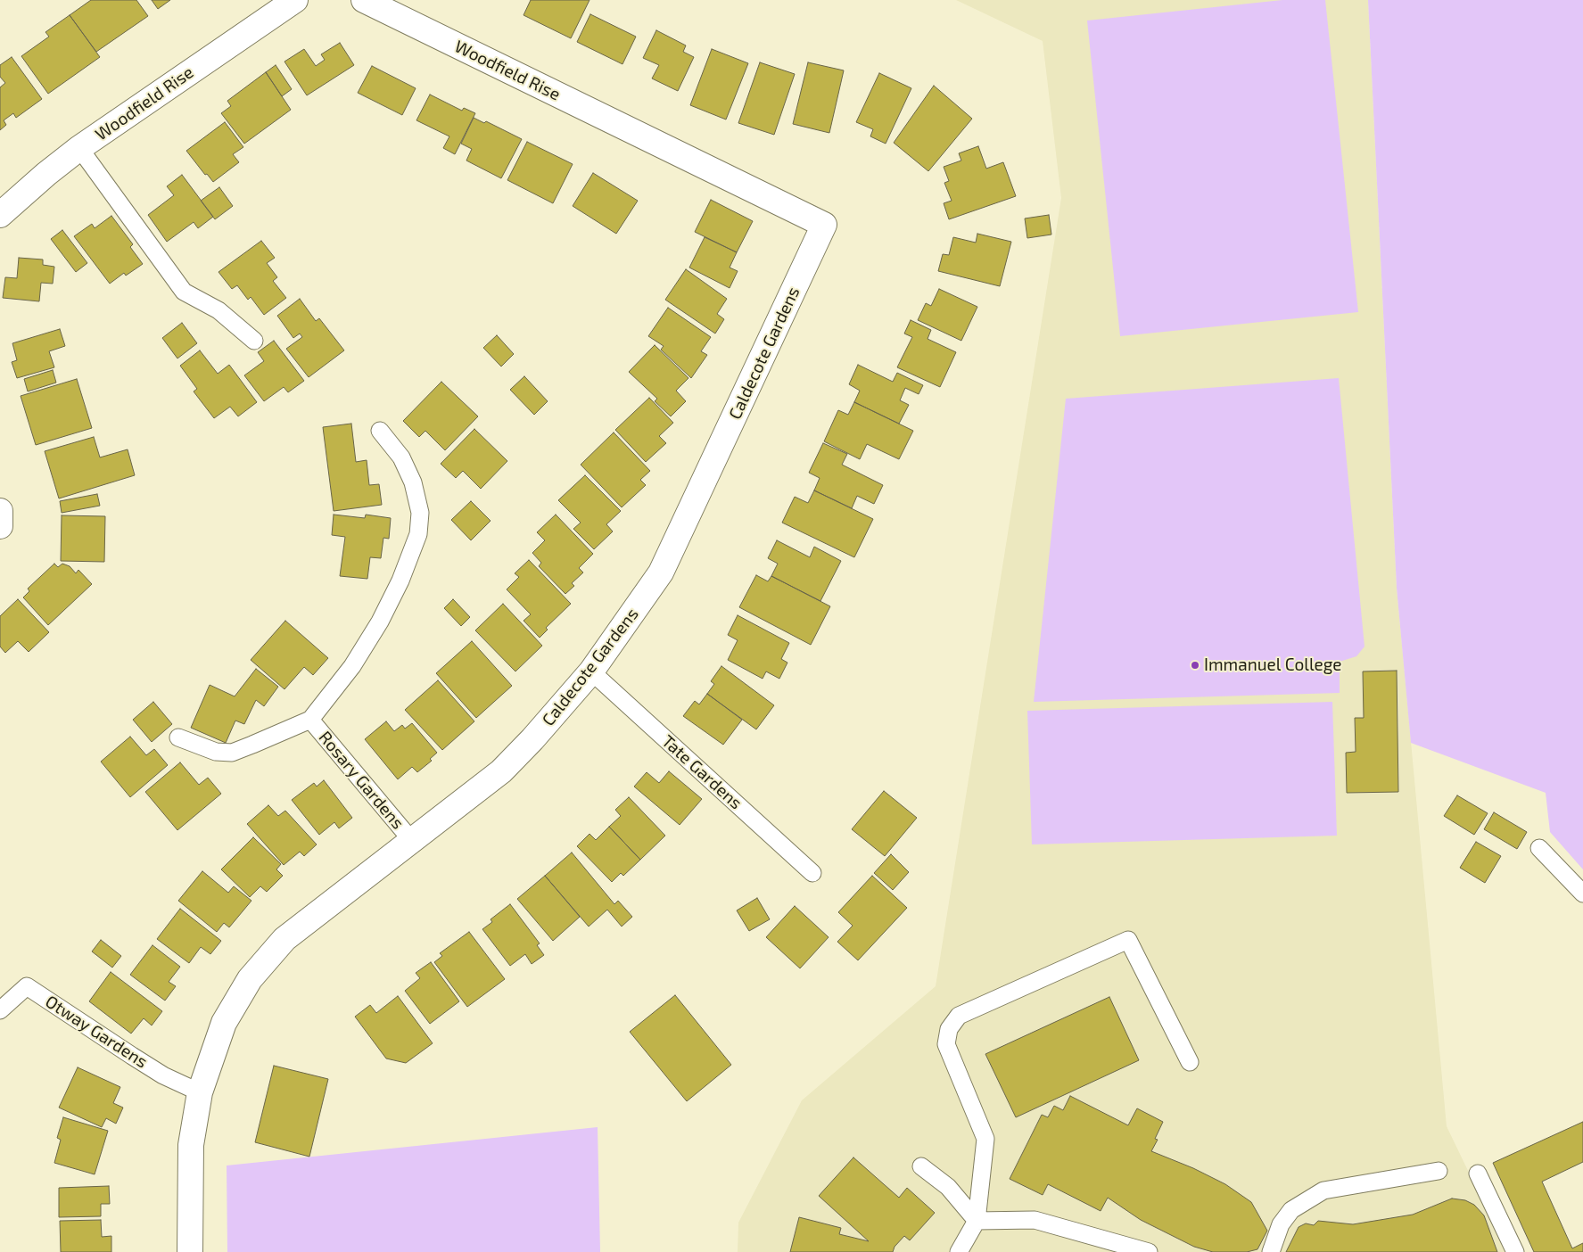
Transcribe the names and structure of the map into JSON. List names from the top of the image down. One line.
{"streets":{"street":["Woodfield Rise","Caldecote Gardens"],"lane":["Tate Gardens","Rosary Gardens","Otway Gardens"]},"crossings":[["Woodfield Rise","Caldecote Gardens"],["Caldecote Gardens","Tate Gardens"],["Caldecote Gardens","Rosary Gardens"],["Caldecote Gardens","Otway Gardens"]],"places":["Immanuel College"]}
